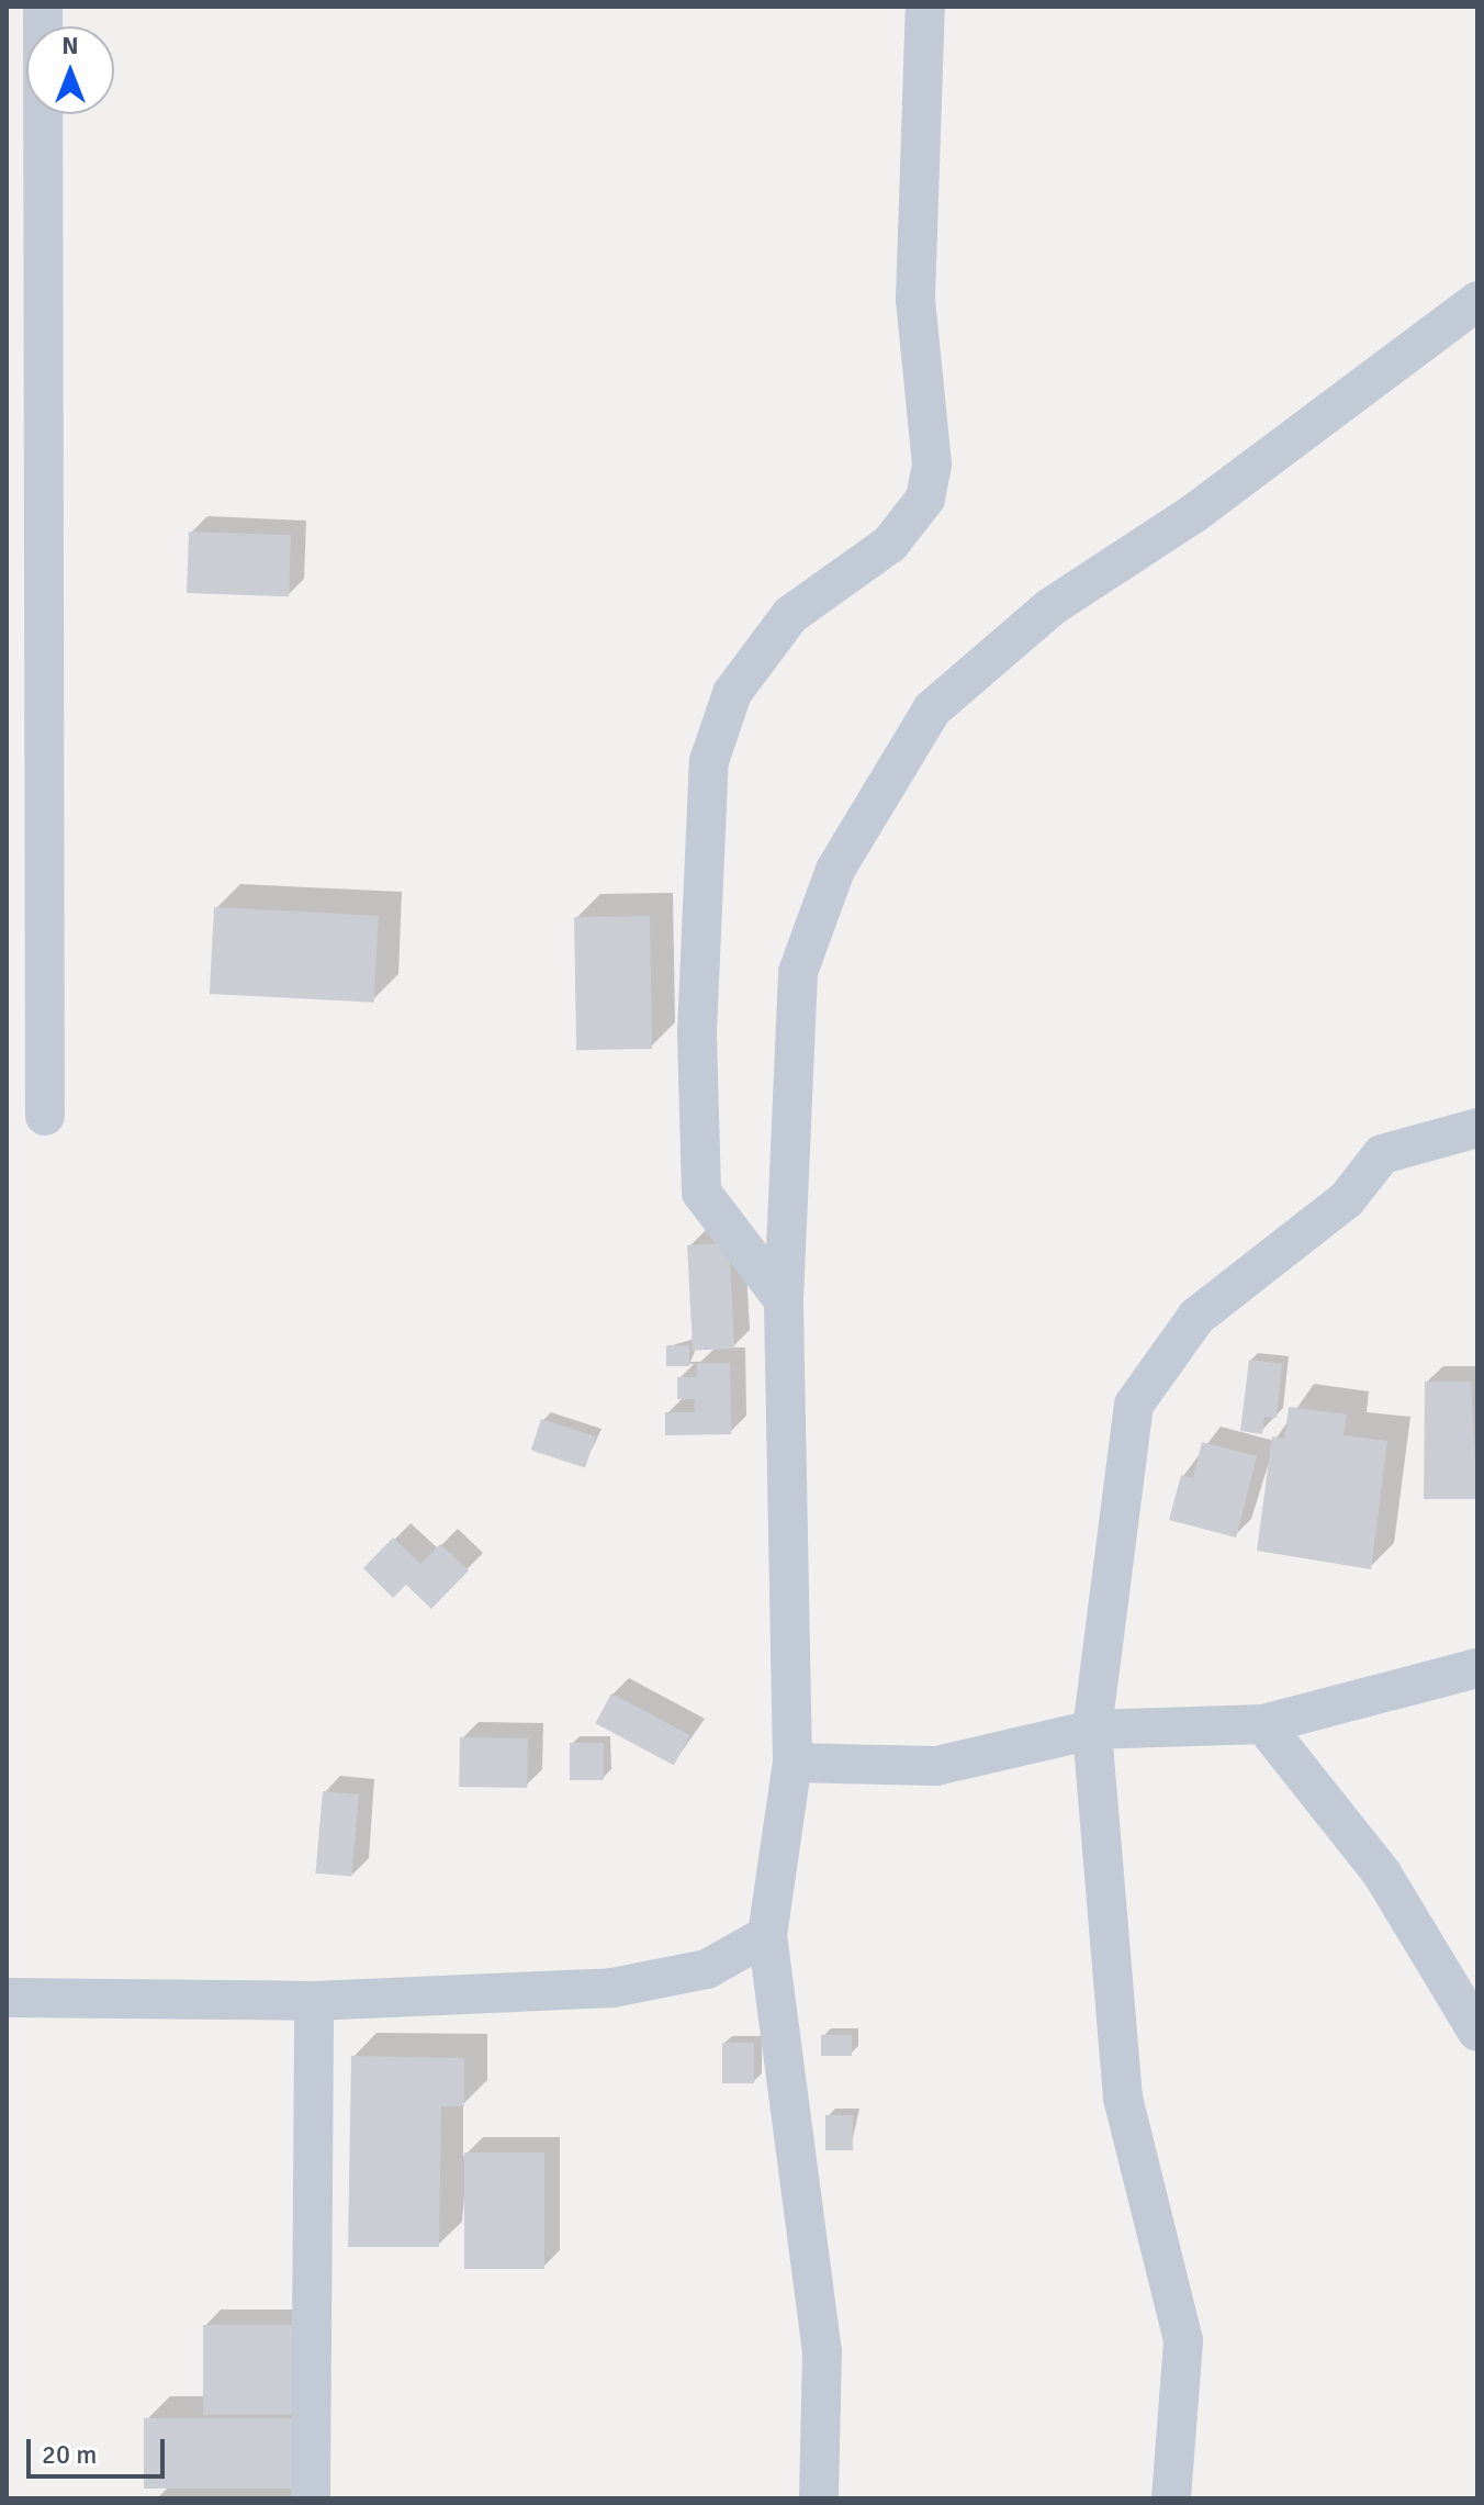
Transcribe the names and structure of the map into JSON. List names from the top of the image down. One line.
{"scale_bar":"20 m","north":"top"}
